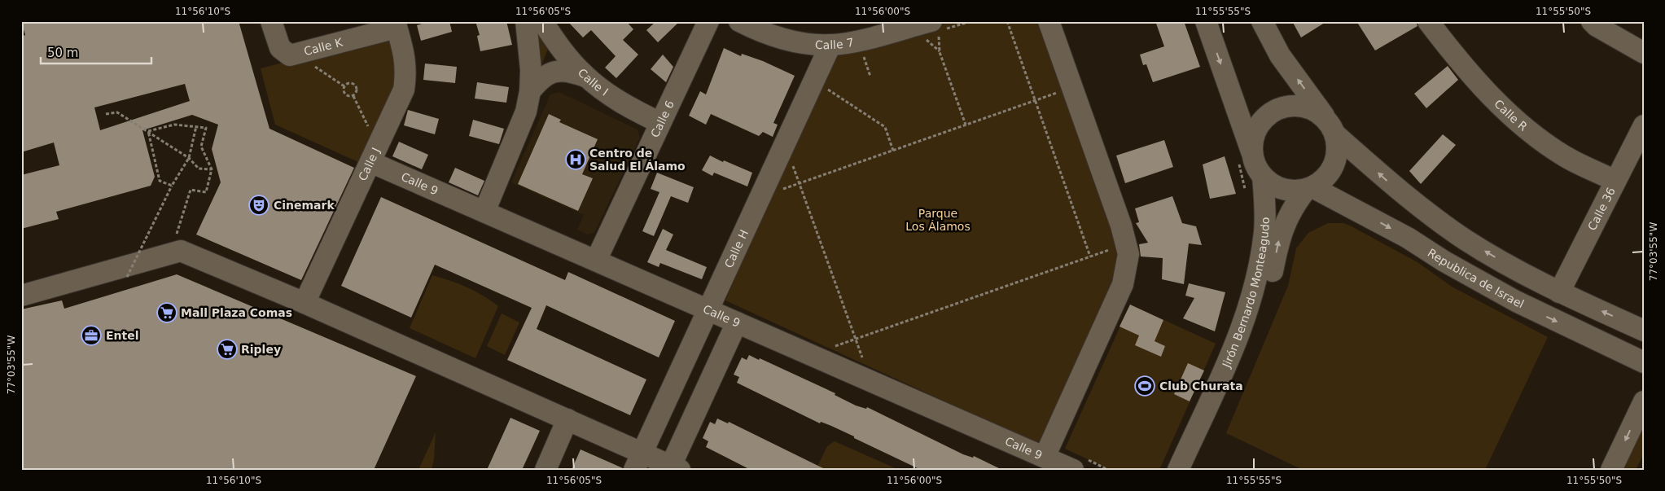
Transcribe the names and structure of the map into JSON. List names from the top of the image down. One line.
{"streets":{"street":["Calle 7","Calle K","Calle I","Calle R","Calle 6","Calle J","Calle 9","Calle 36","Calle H","Republica de Israel","Jirón Bernardo Monteagudo"]},"crossings":[["Calle 7","Calle H"],["Calle K","Calle J"],["Calle I","Calle 6"],["Calle R","Calle 36"],["Calle 6","Calle 9"],["Calle J","Calle 9"],["Calle 9","Calle H"],["Republica de Israel","Jirón Bernardo Monteagudo"]],"parks":["Parque Los Álamos"],"places":{"hospital":["Centro de Salud El Álamo"],"theatre":["Cinemark"],"supermarket":["Mall Plaza Comas","Ripley"],"office":["Entel"],"sports":["Club Churata"]},"scale_bar":"50 m","coordinates":["11°56'10\"S","11°56'05\"S","11°56'00\"S","11°55'55\"S","11°55'50\"S","77°03'55\"W"]}
